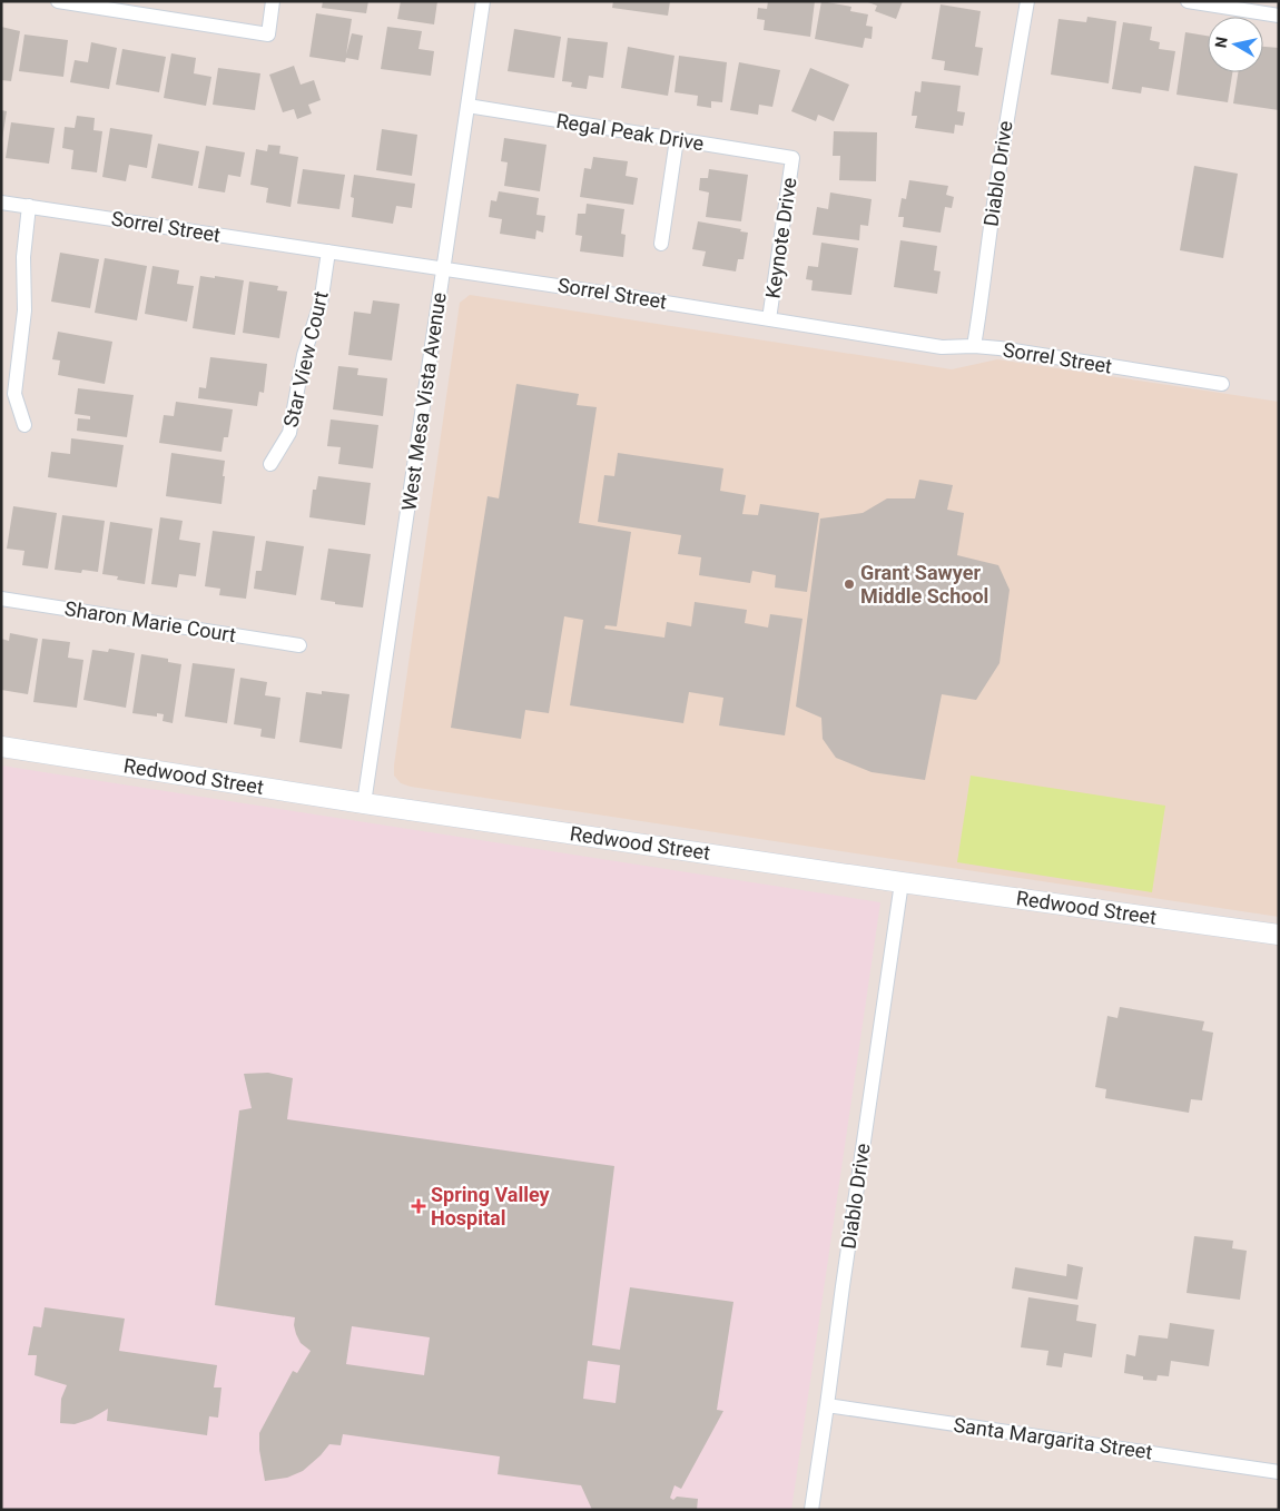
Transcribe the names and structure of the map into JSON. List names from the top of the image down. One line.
{"streets":{"street":["Regal Peak Drive","Diablo Drive","Sorrel Street","Keynote Drive","Star View Court","West Mesa Vista Avenue","Sharon Marie Court","Redwood Street","Santa Margarita Street"]},"crossings":[["Regal Peak Drive","Keynote Drive"],["Regal Peak Drive","West Mesa Vista Avenue"],["Diablo Drive","Sorrel Street"],["Diablo Drive","Redwood Street"],["Diablo Drive","Santa Margarita Street"],["Sorrel Street","Keynote Drive"],["Sorrel Street","Star View Court"],["Sorrel Street","West Mesa Vista Avenue"],["West Mesa Vista Avenue","Redwood Street"]],"places":{"other":["Grant Sawyer Middle School"],"health":["Spring Valley Hospital"]},"north":"left"}
